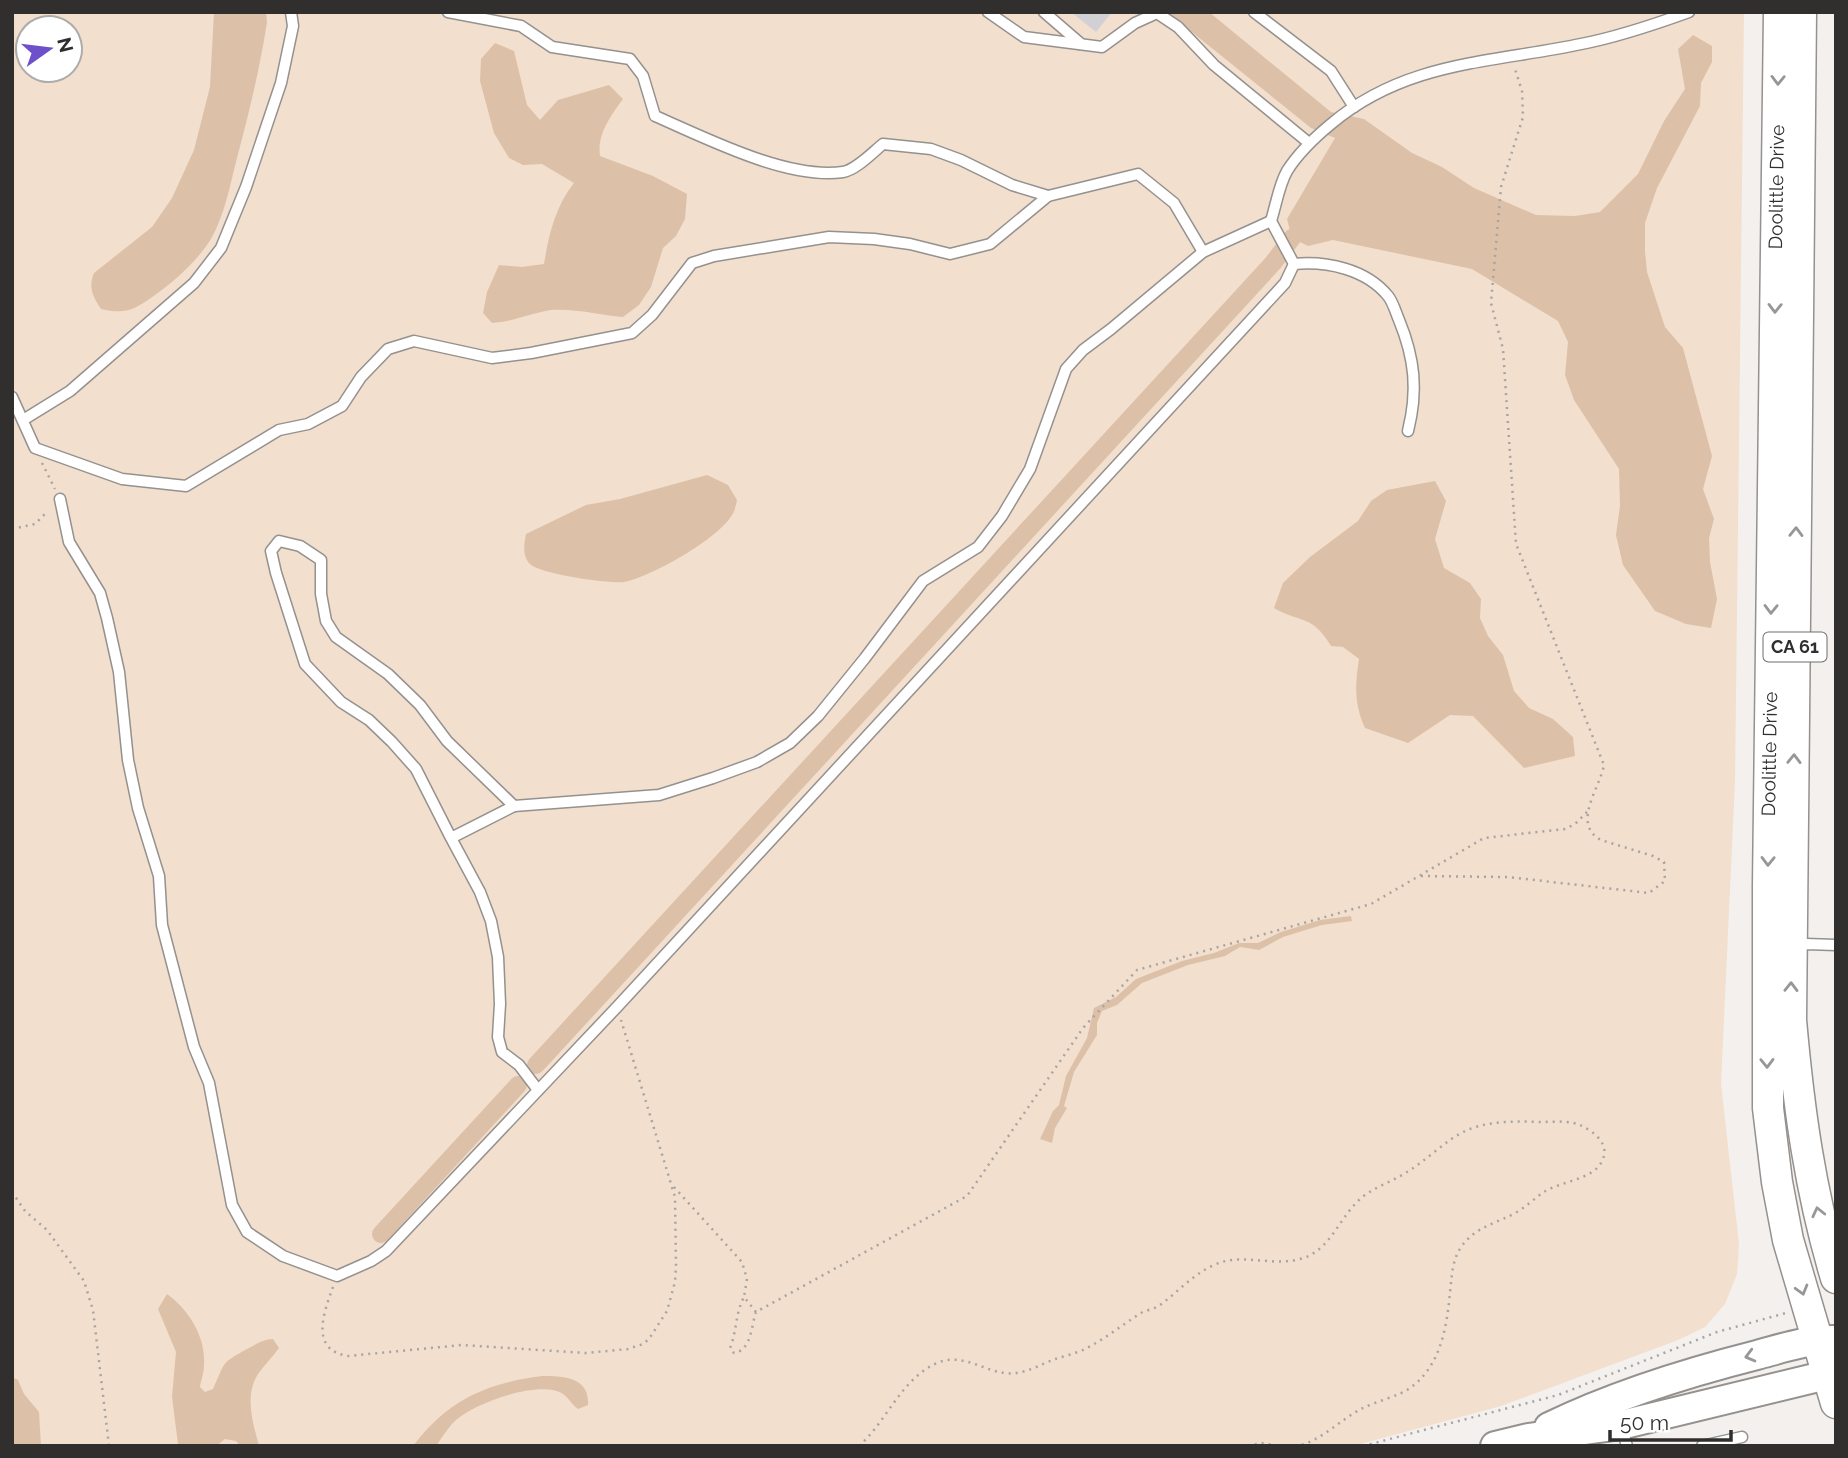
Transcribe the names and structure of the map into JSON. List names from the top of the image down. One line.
{"streets":{"main road":["Doolittle Drive","CA 61"]},"scale_bar":"50 m","north":"right"}
